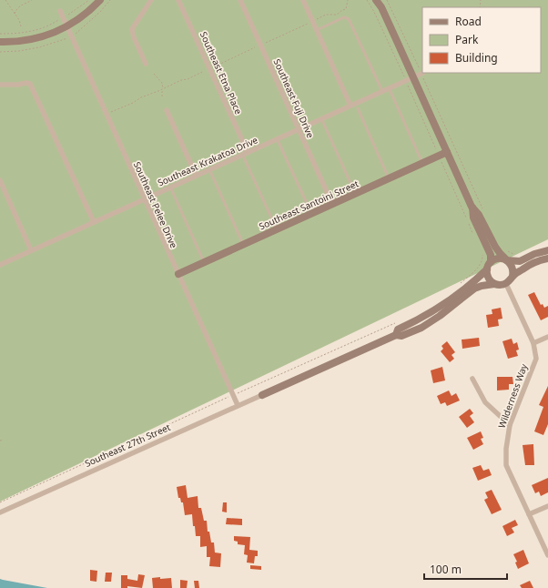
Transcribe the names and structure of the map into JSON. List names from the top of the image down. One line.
{"streets":{"street":["Southeast Etna Place","Southeast Fuji Drive","Southeast Krakatoa Drive","Southeast Pelee Drive","Southeast Santoini Street","Wilderness Way","Southeast 27th Street"]},"crossings":[["Southeast Etna Place","Southeast Krakatoa Drive"],["Southeast Fuji Drive","Southeast Krakatoa Drive"],["Southeast Fuji Drive","Southeast Santoini Street"],["Southeast Krakatoa Drive","Southeast Pelee Drive"],["Southeast Pelee Drive","Southeast Santoini Street"],["Southeast Pelee Drive","Southeast 27th Street"]],"legend":["Road","Park","Building"],"scale_bar":"100 m"}
